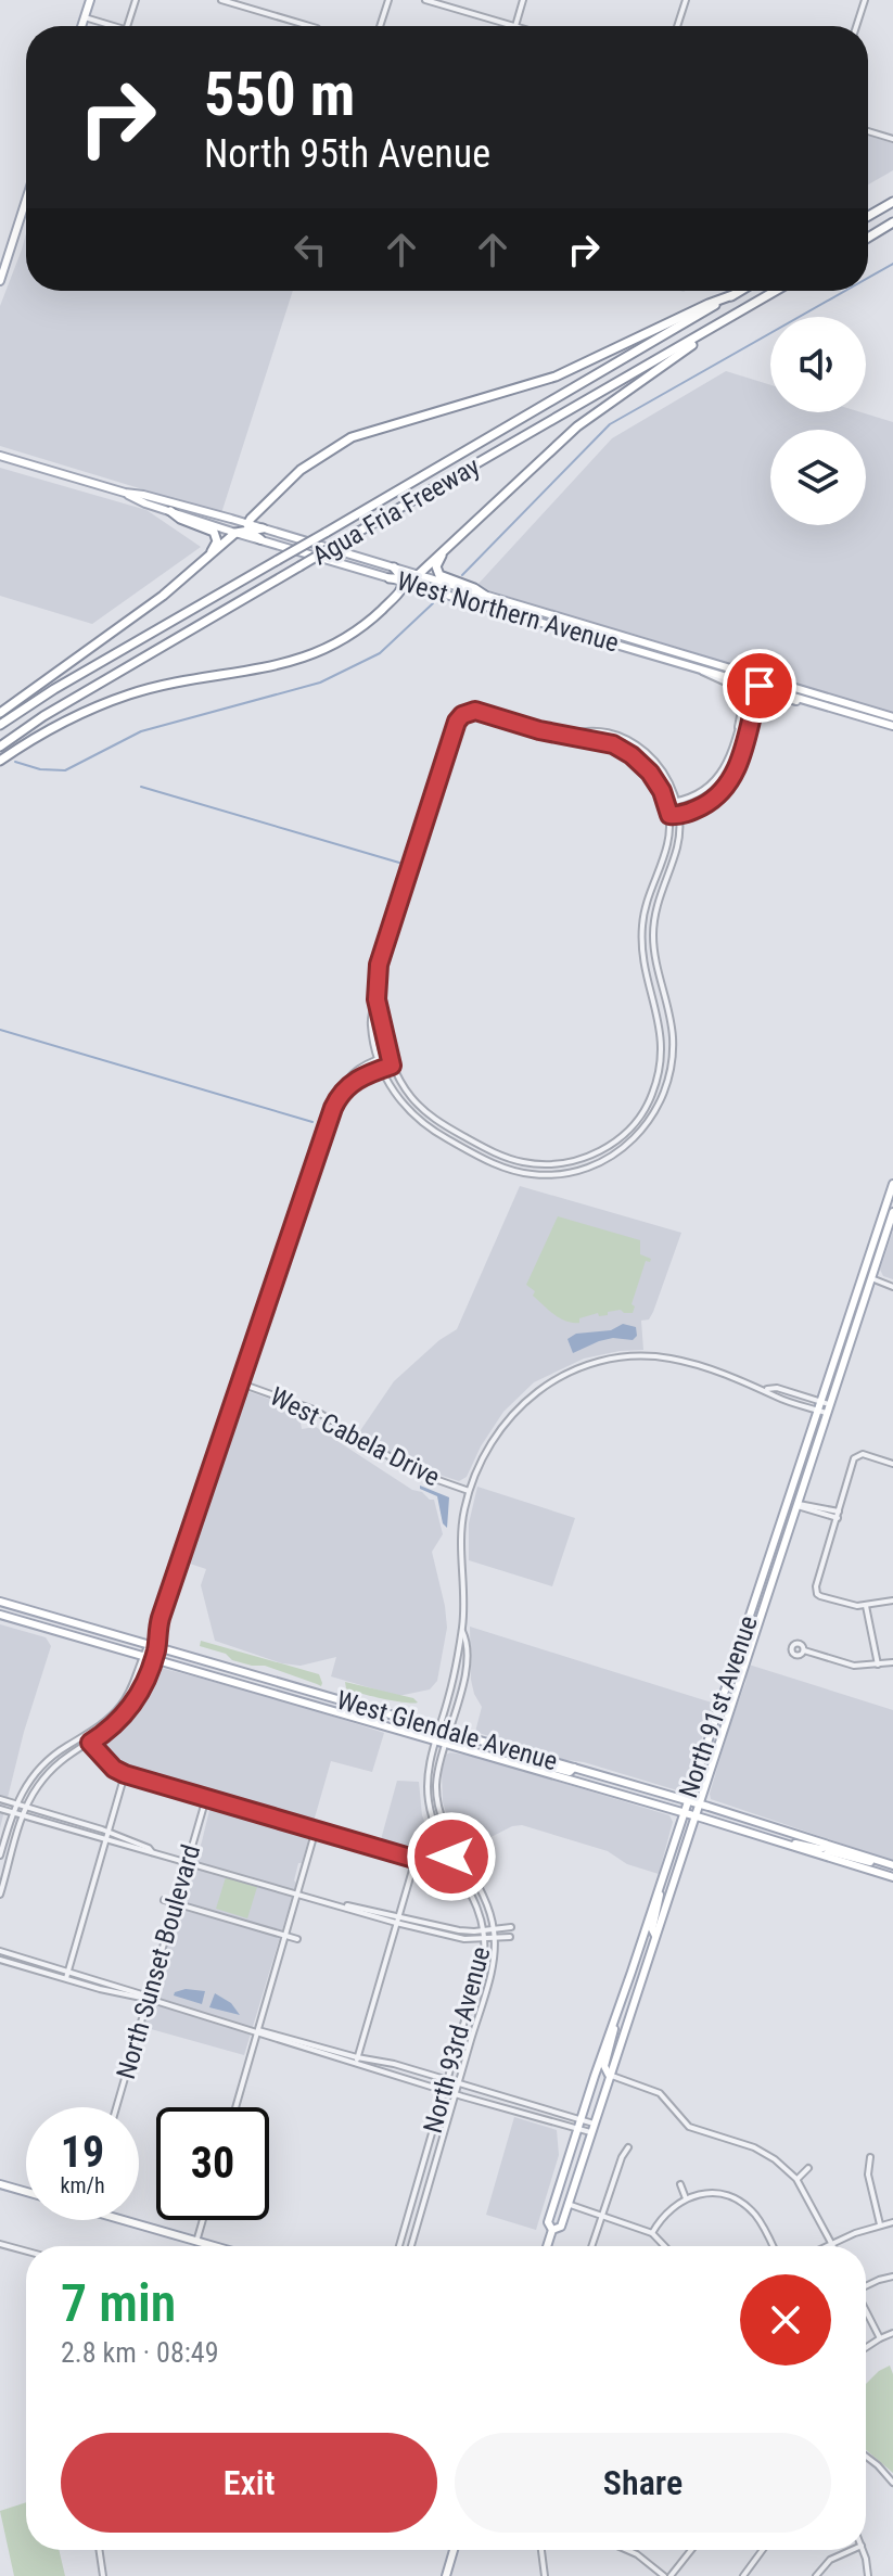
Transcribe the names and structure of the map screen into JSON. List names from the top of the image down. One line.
{"streets":{"highway":["Agua Fria Freeway"],"main road":["West Northern Avenue","North 91st Avenue","West Glendale Avenue"],"street":["West Cabela Drive","North Sunset Boulevard","North 93rd Avenue"]},"crossings":[["North 91st Avenue","West Glendale Avenue"],["West Glendale Avenue","North 93rd Avenue"]],"page":{"turn":["550 m","North 95th Avenue"],"speed":"19 km/h","limit":"30","heading":["7 min","2.8 km · 08:49"],"buttons":["Exit","Share"]}}
